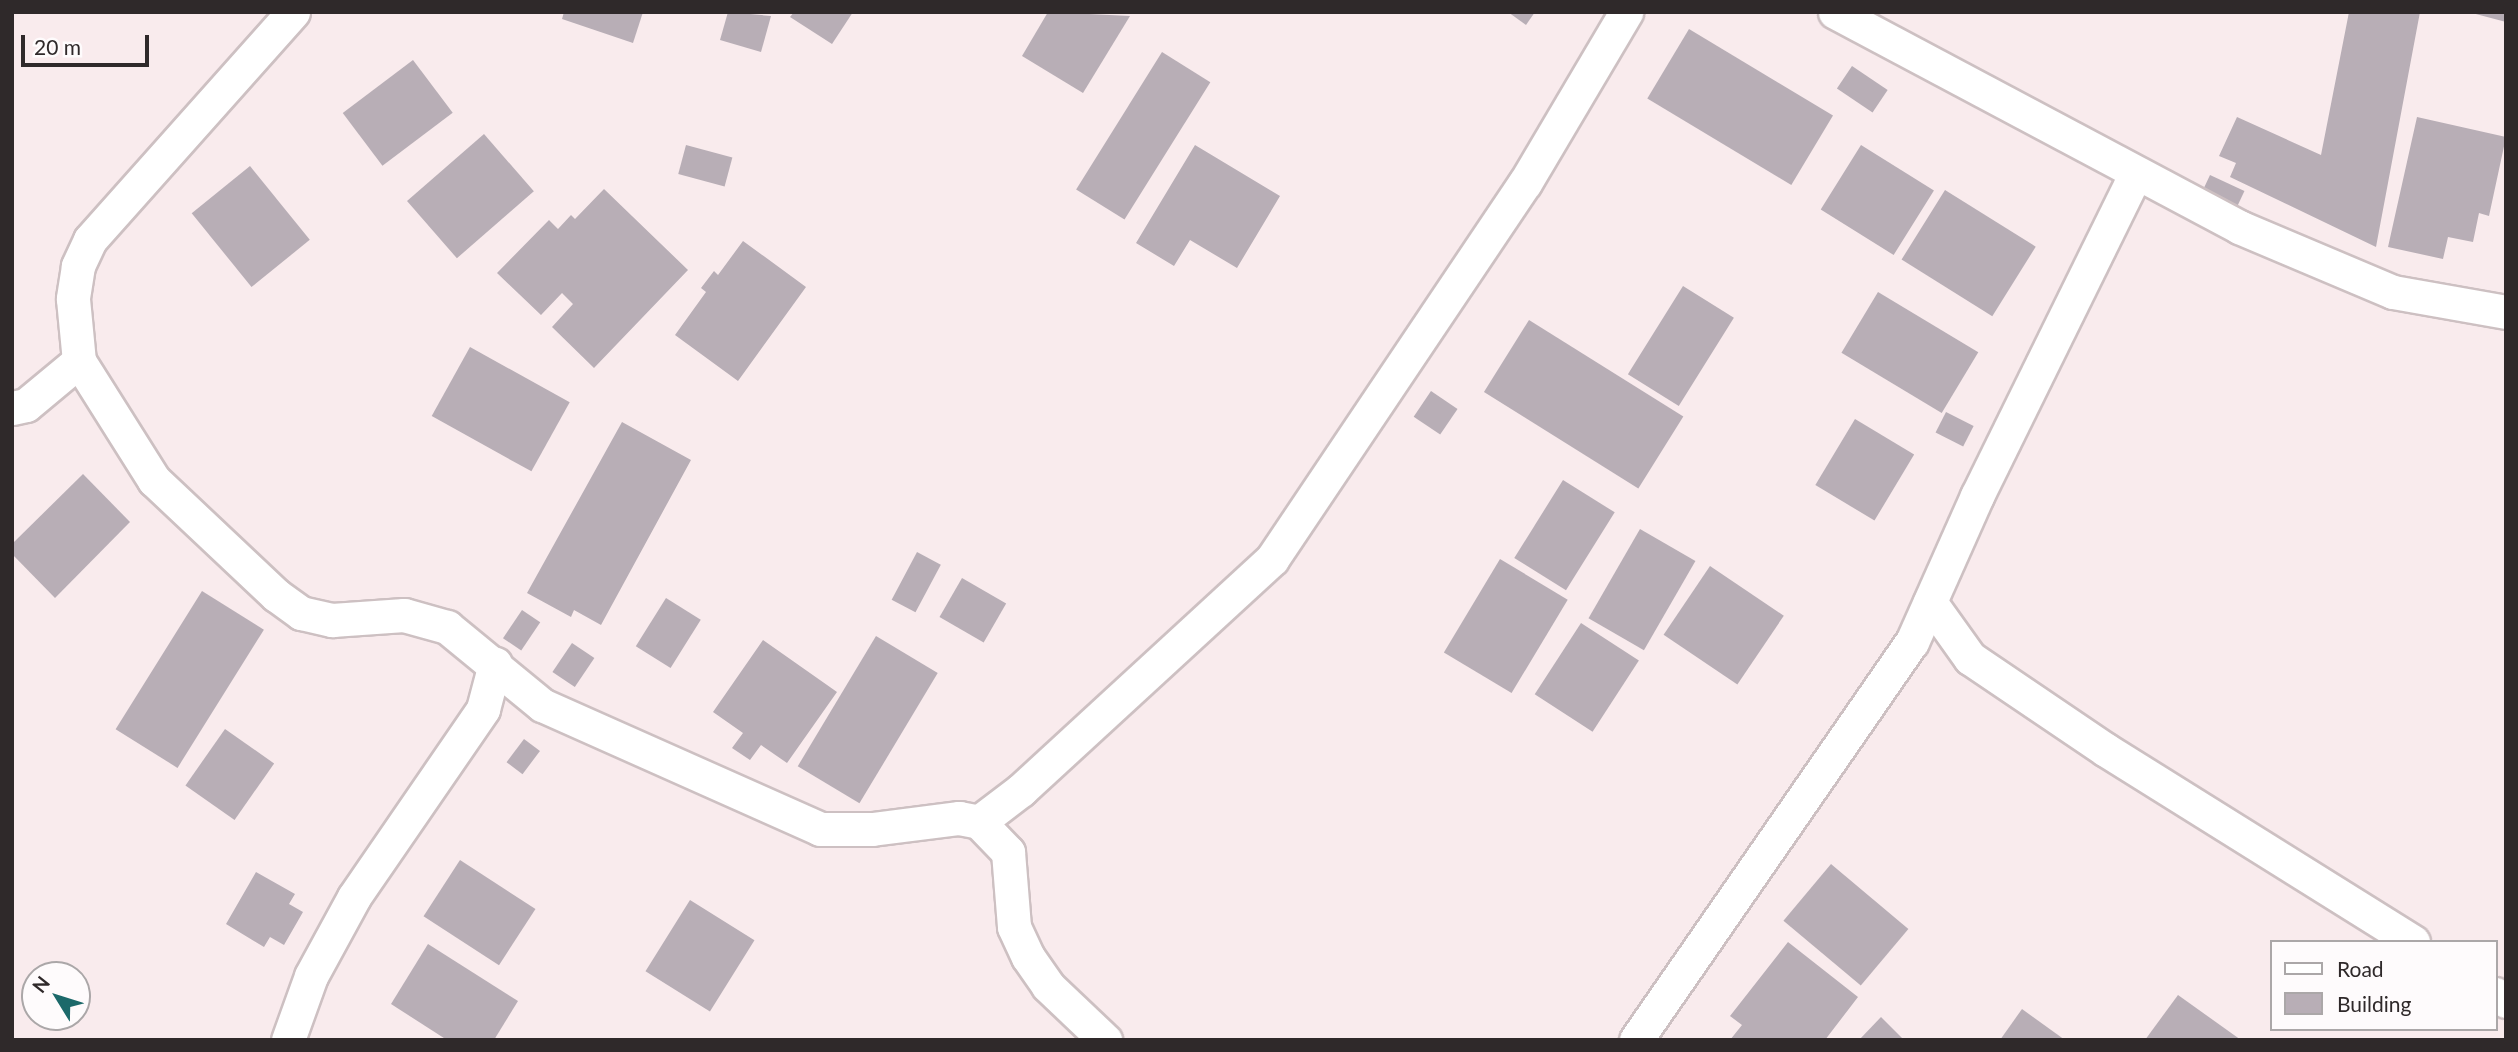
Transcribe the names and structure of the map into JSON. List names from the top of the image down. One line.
{"legend":["Road","Building"],"scale_bar":"20 m","north":"top left"}
